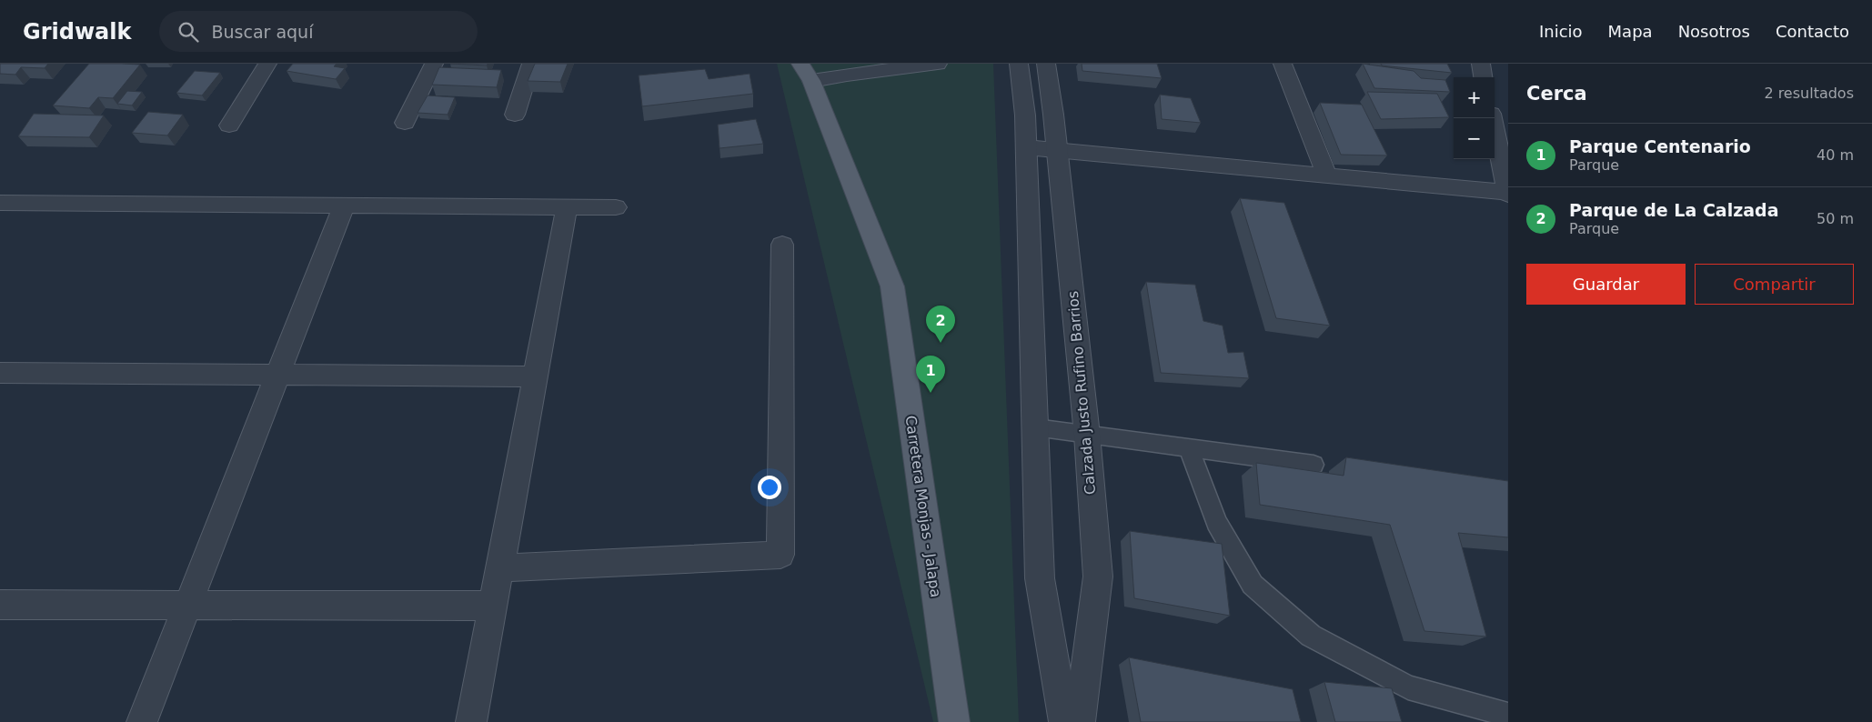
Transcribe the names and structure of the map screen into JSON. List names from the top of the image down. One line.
{"streets":{"main road":["Carretera Monjas - Jalapa"],"street":["Calzada Justo Rufino Barrios"]},"page":{"header":"Gridwalk","search":"Buscar aquí","nav":["Inicio","Mapa","Nosotros","Contacto"],"heading":["Cerca","2 resultados"],"map_buttons":["+","−"],"list":[{"mark":"1","name":"Parque Centenario","note":"Parque","value":"40 m"},{"mark":"2","name":"Parque de La Calzada","note":"Parque","value":"50 m"}],"buttons":["Guardar","Compartir"],"pins":["2","1"]}}
